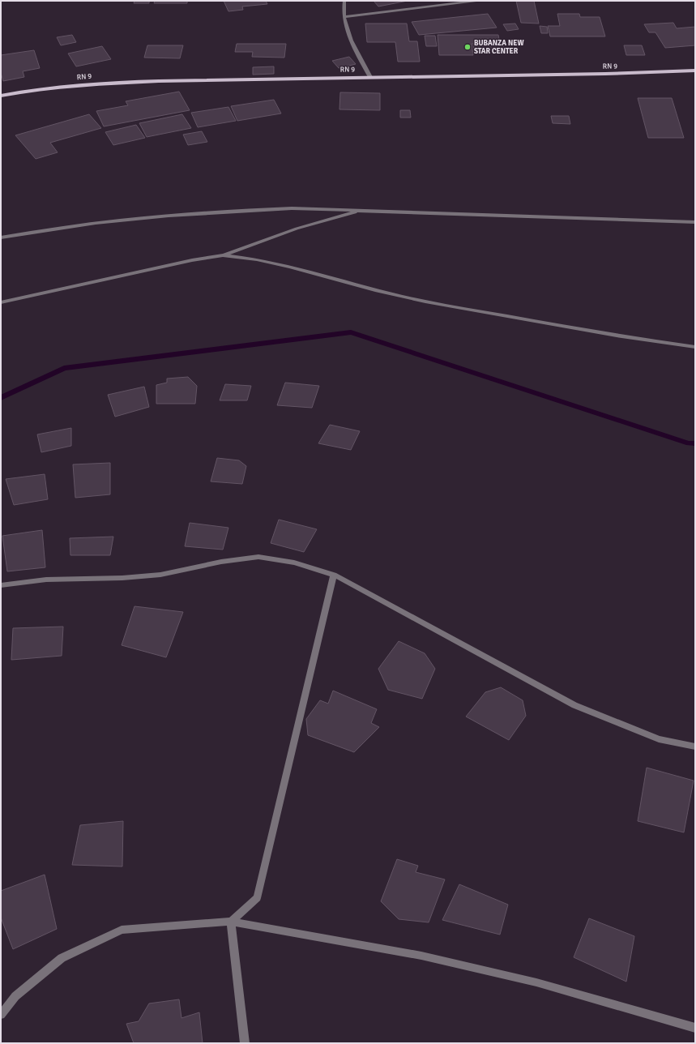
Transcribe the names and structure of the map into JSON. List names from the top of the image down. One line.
{"streets":{"main road":["RN 9"]},"places":["BUBANZA NEW STAR CENTER"]}
